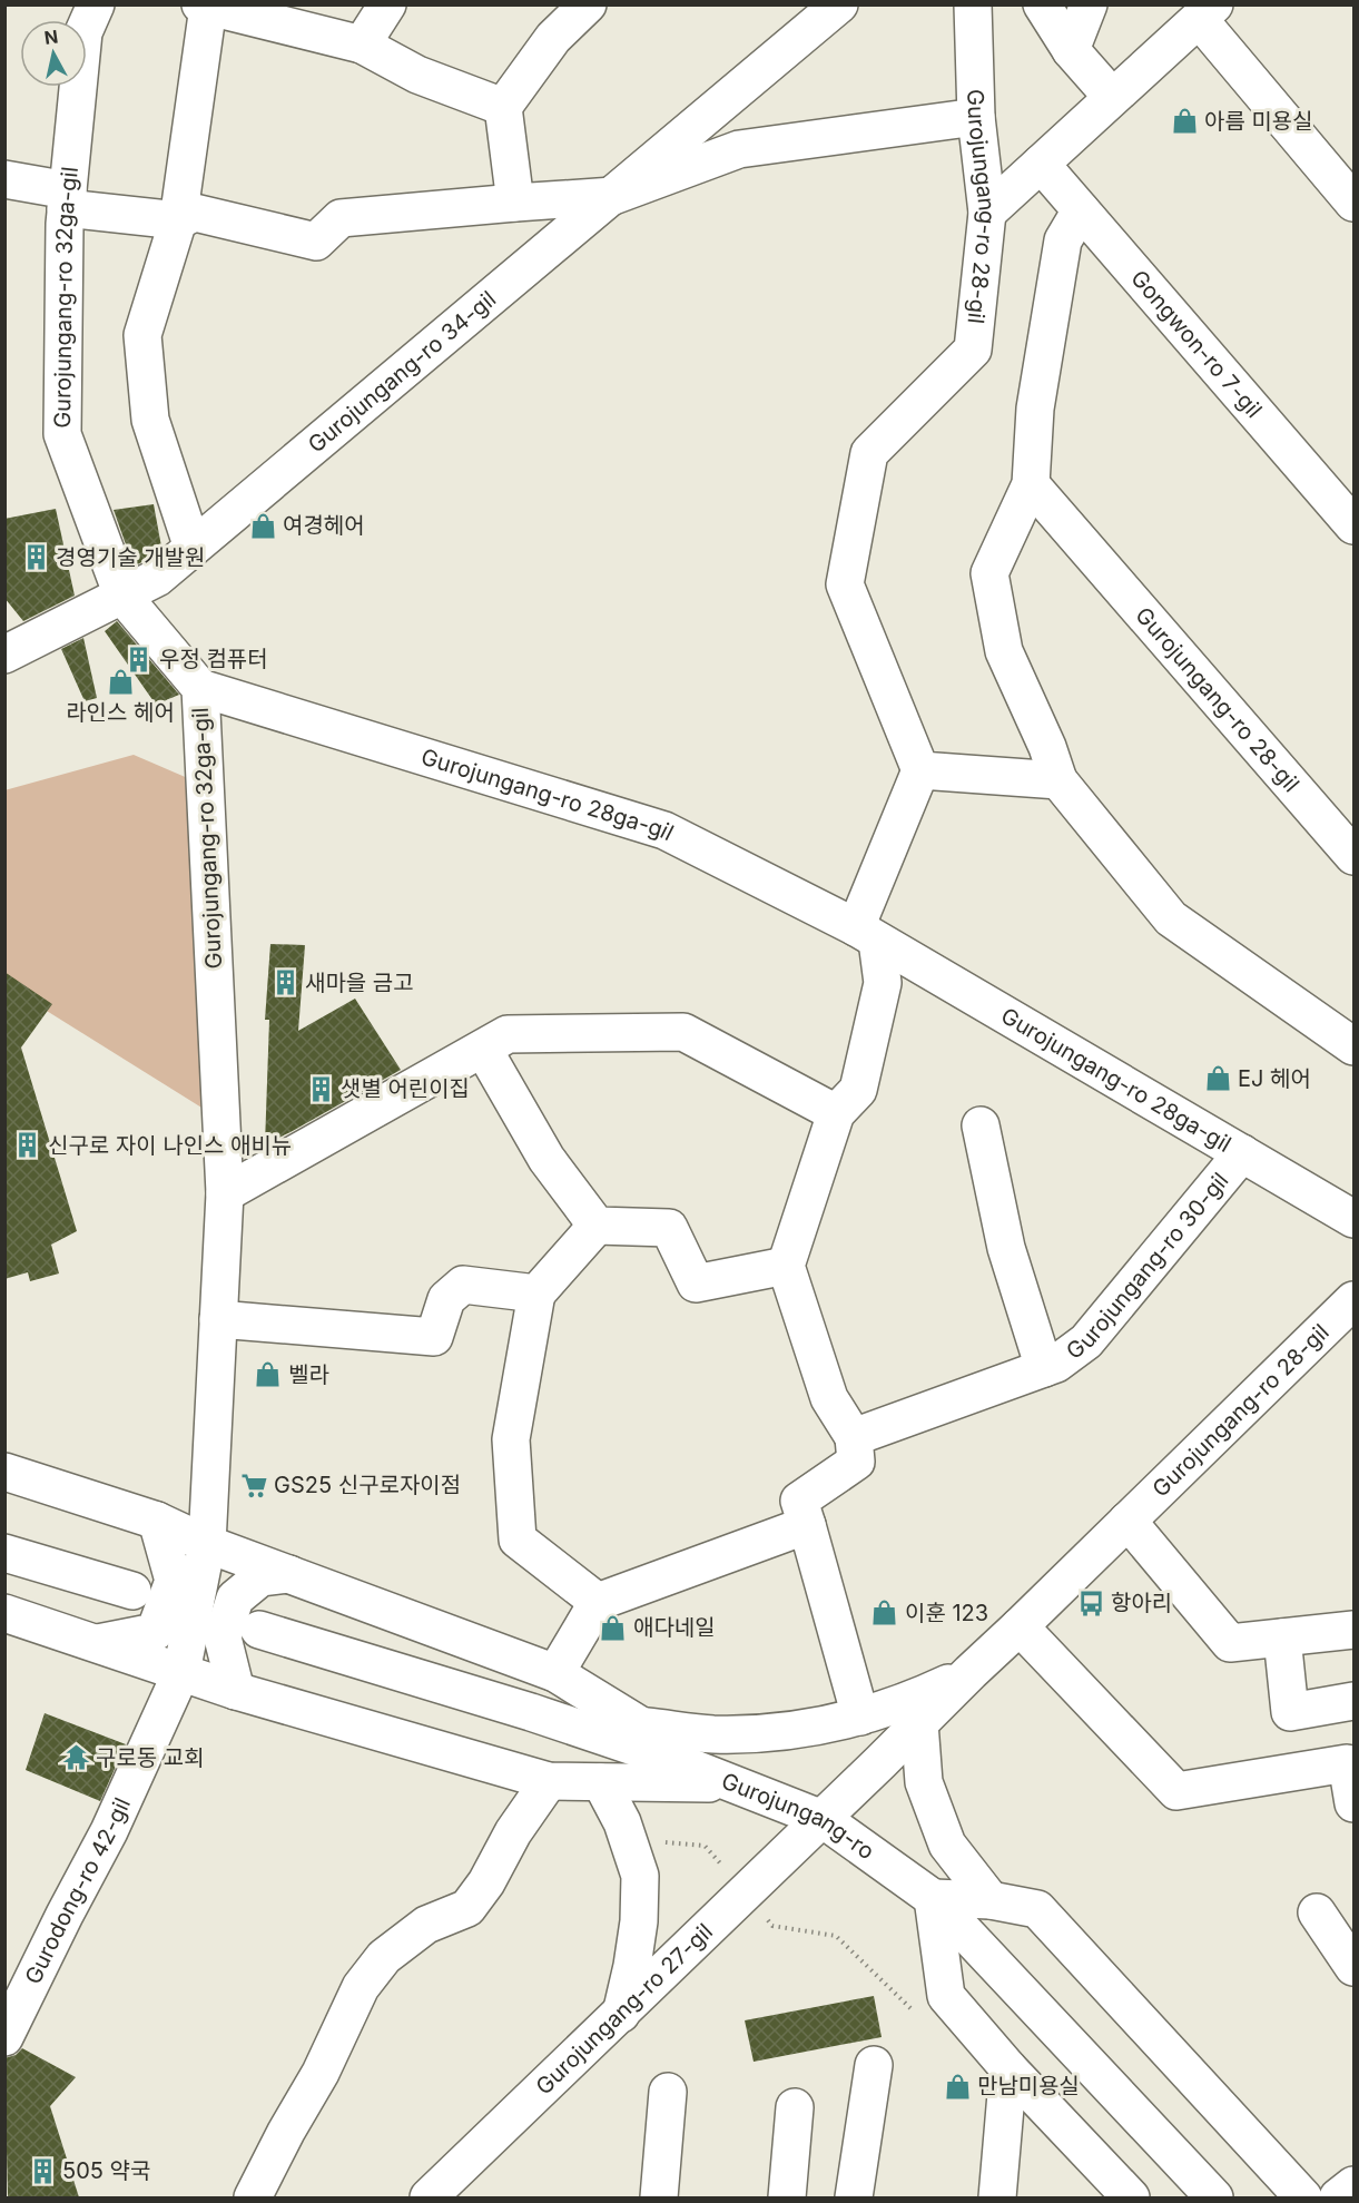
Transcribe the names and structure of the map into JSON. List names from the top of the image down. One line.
{"streets":{"street":["Gurojungang-ro 28-gil","Gurojungang-ro 32ga-gil","Gongwon-ro 7-gil","Gurojungang-ro 34-gil","Gurojungang-ro 28ga-gil","Gurojungang-ro 30-gil","Gurojungang-ro","Gurodong-ro 42-gil","Gurojungang-ro 27-gil"]},"crossings":[["Gurojungang-ro 28-gil","Gurojungang-ro 34-gil"],["Gurojungang-ro 28-gil","Gurojungang-ro"],["Gurojungang-ro 28-gil","Gurojungang-ro 27-gil"],["Gurojungang-ro 32ga-gil","Gurojungang-ro 34-gil"],["Gurojungang-ro 32ga-gil","Gurojungang-ro 28ga-gil"],["Gurojungang-ro 32ga-gil","Gurodong-ro 42-gil"],["Gurojungang-ro 28ga-gil","Gurojungang-ro 30-gil"],["Gurojungang-ro","Gurojungang-ro 27-gil"]],"places":{"shop":["아름 미용실","여경헤어","라인스 헤어","EJ 헤어","벨라","이훈 123","애다네일","만남미용실"],"building":["경영기술 개발원","우정 컴퓨터","새마을 금고","샛별 어린이집","신구로 자이 나인스 애비뉴","505 약국"],"supermarket":["GS25 신구로자이점"],"bus stop":["항아리"],"temple":["구로동 교회"]},"north":"top"}
